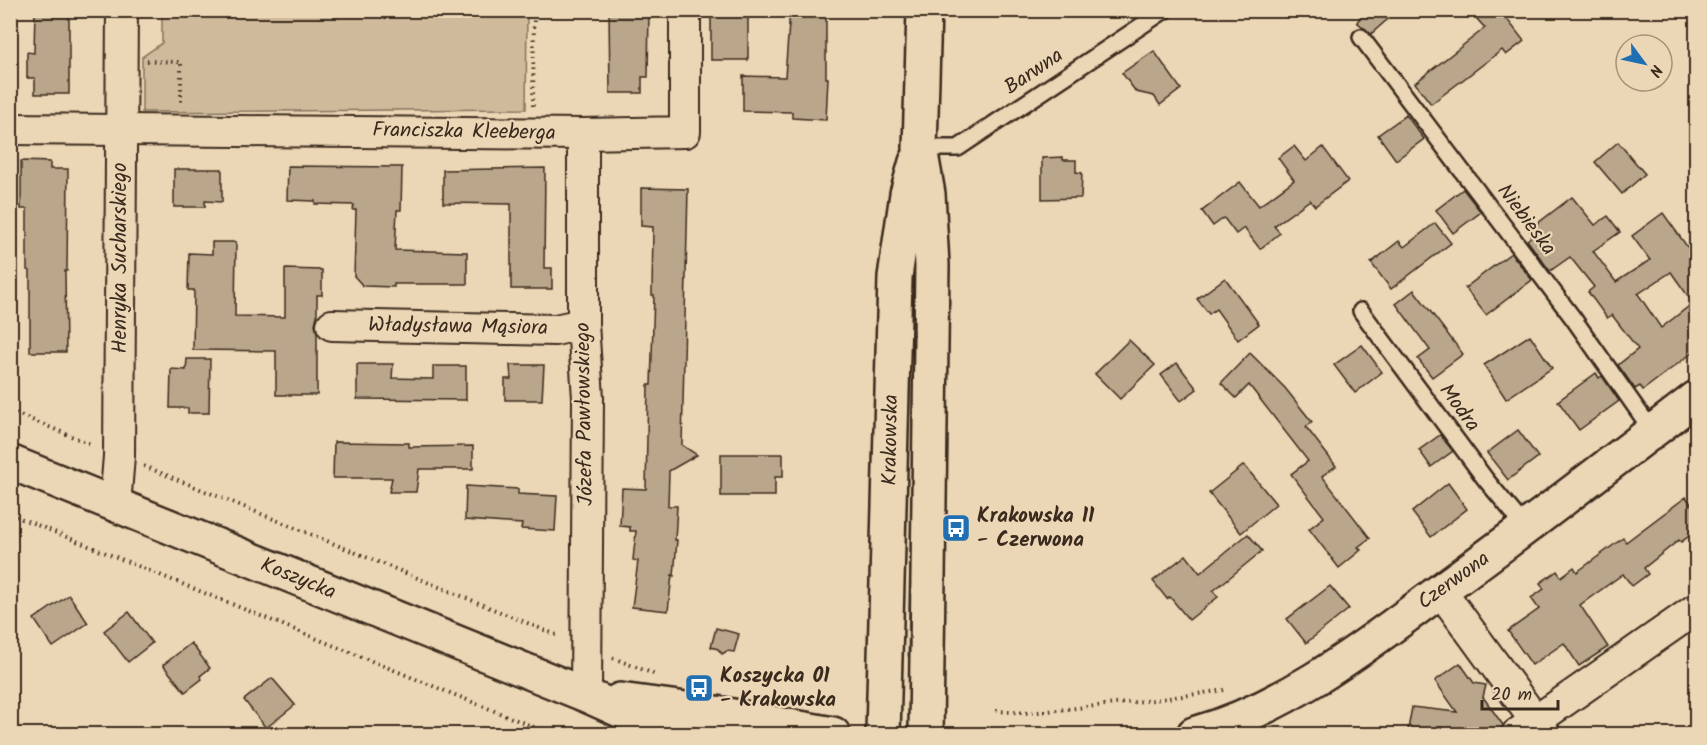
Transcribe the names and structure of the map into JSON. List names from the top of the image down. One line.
{"streets":{"main road":["Krakowska","Koszycka","Czerwona"],"street":["Franciszka Kleeberga","Henryka Sucharskiego","Władysława Mąsiora","Józefa Pawłowskiego"],"lane":["Barwna","Niebieska","Modra"]},"crossings":[["Barwna","Krakowska"],["Franciszka Kleeberga","Henryka Sucharskiego"],["Franciszka Kleeberga","Józefa Pawłowskiego"],["Niebieska","Czerwona"],["Henryka Sucharskiego","Koszycka"],["Władysława Mąsiora","Józefa Pawłowskiego"],["Modra","Czerwona"],["Józefa Pawłowskiego","Koszycka"]],"places":{"bus stop":["Krakowska 11 - Czerwona","Koszycka 01 - Krakowska"]},"scale_bar":"20 m","north":"bottom right"}
